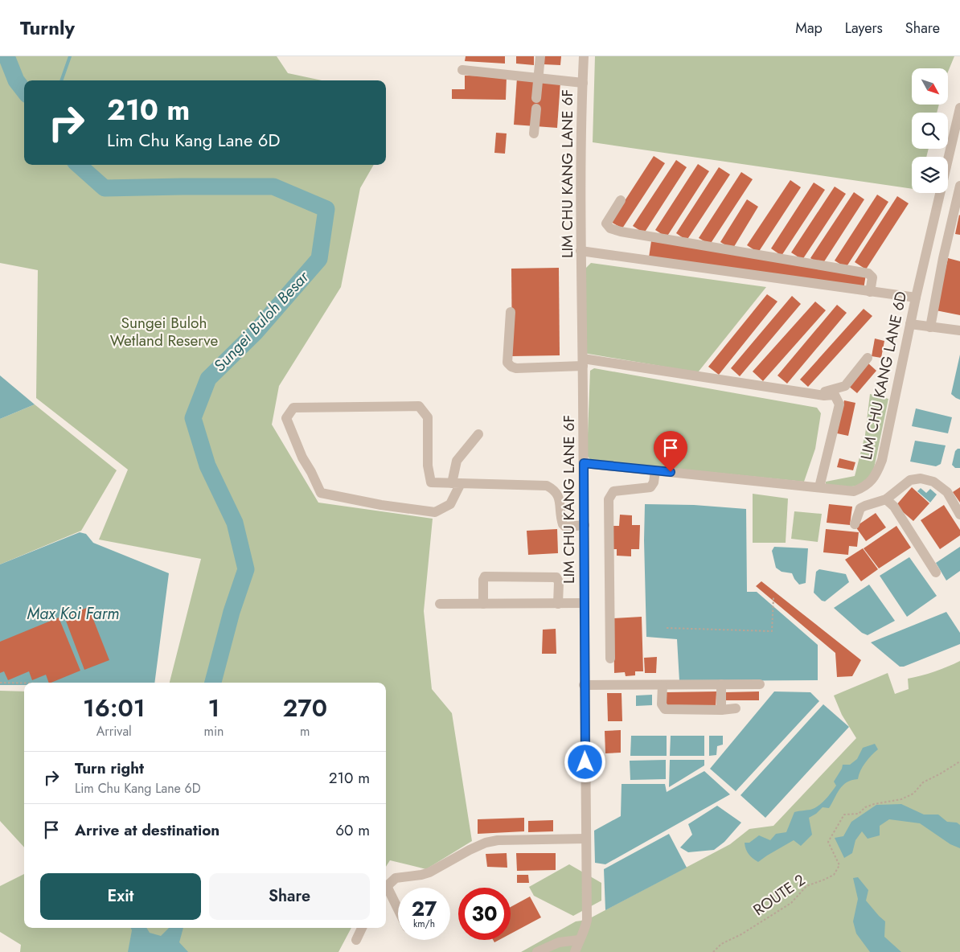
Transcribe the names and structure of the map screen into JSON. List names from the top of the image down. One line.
{"streets":{"street":["LIM CHU KANG LANE 6F","LIM CHU KANG LANE 6D"],"path":["ROUTE 2"]},"water":["Sungei Buloh Besar","Max Koi Farm"],"parks":["Sungei Buloh Wetland Reserve"],"north":"bottom right","page":{"header":"Turnly","nav":["Map","Layers","Share"],"turn":["210 m","Lim Chu Kang Lane 6D"],"eta":["16:01","Arrival","1","min","270","m"],"list":[{"name":"Turn right","note":"Lim Chu Kang Lane 6D","value":"210 m"},{"name":"Arrive at destination","value":"60 m"}],"buttons":["Exit","Share"],"speed":"27 km/h","limit":"30"}}
